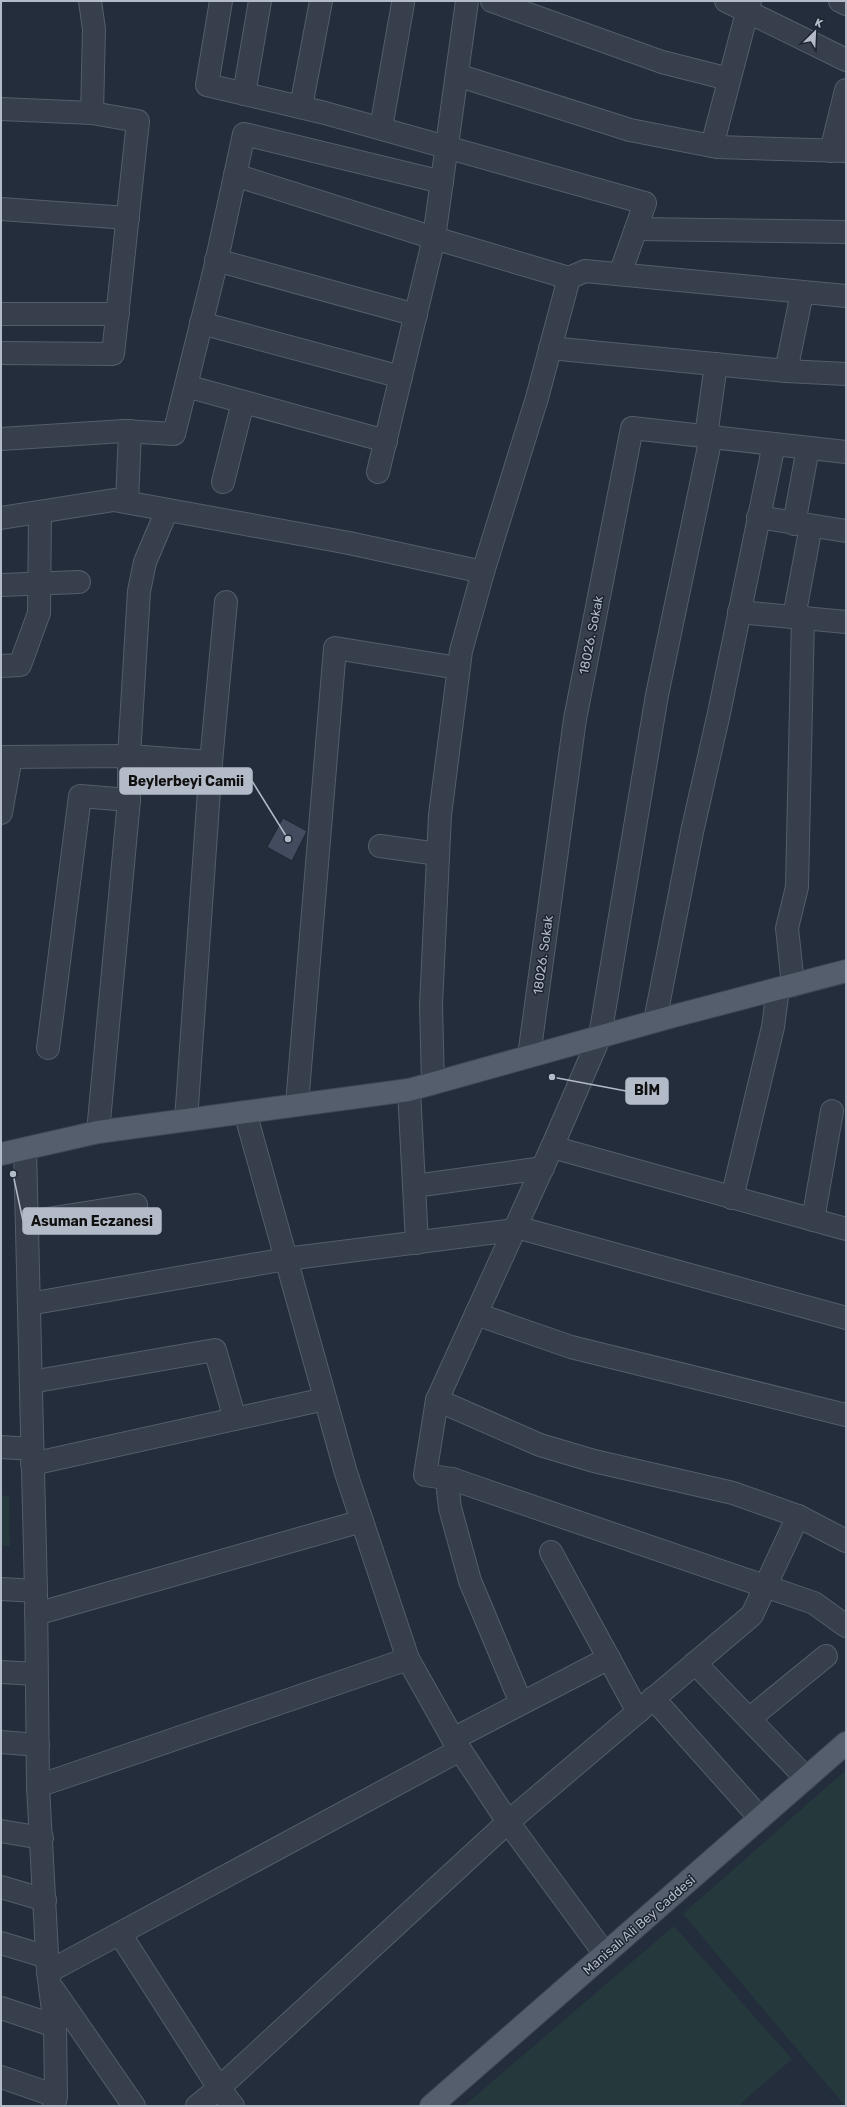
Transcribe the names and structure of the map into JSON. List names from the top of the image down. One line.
{"streets":{"main road":["Manisalı Ali Bey Caddesi"],"street":["18026. Sokak"]},"places":["Beylerbeyi Camii","BİM","Asuman Eczanesi"],"north":"top right"}
